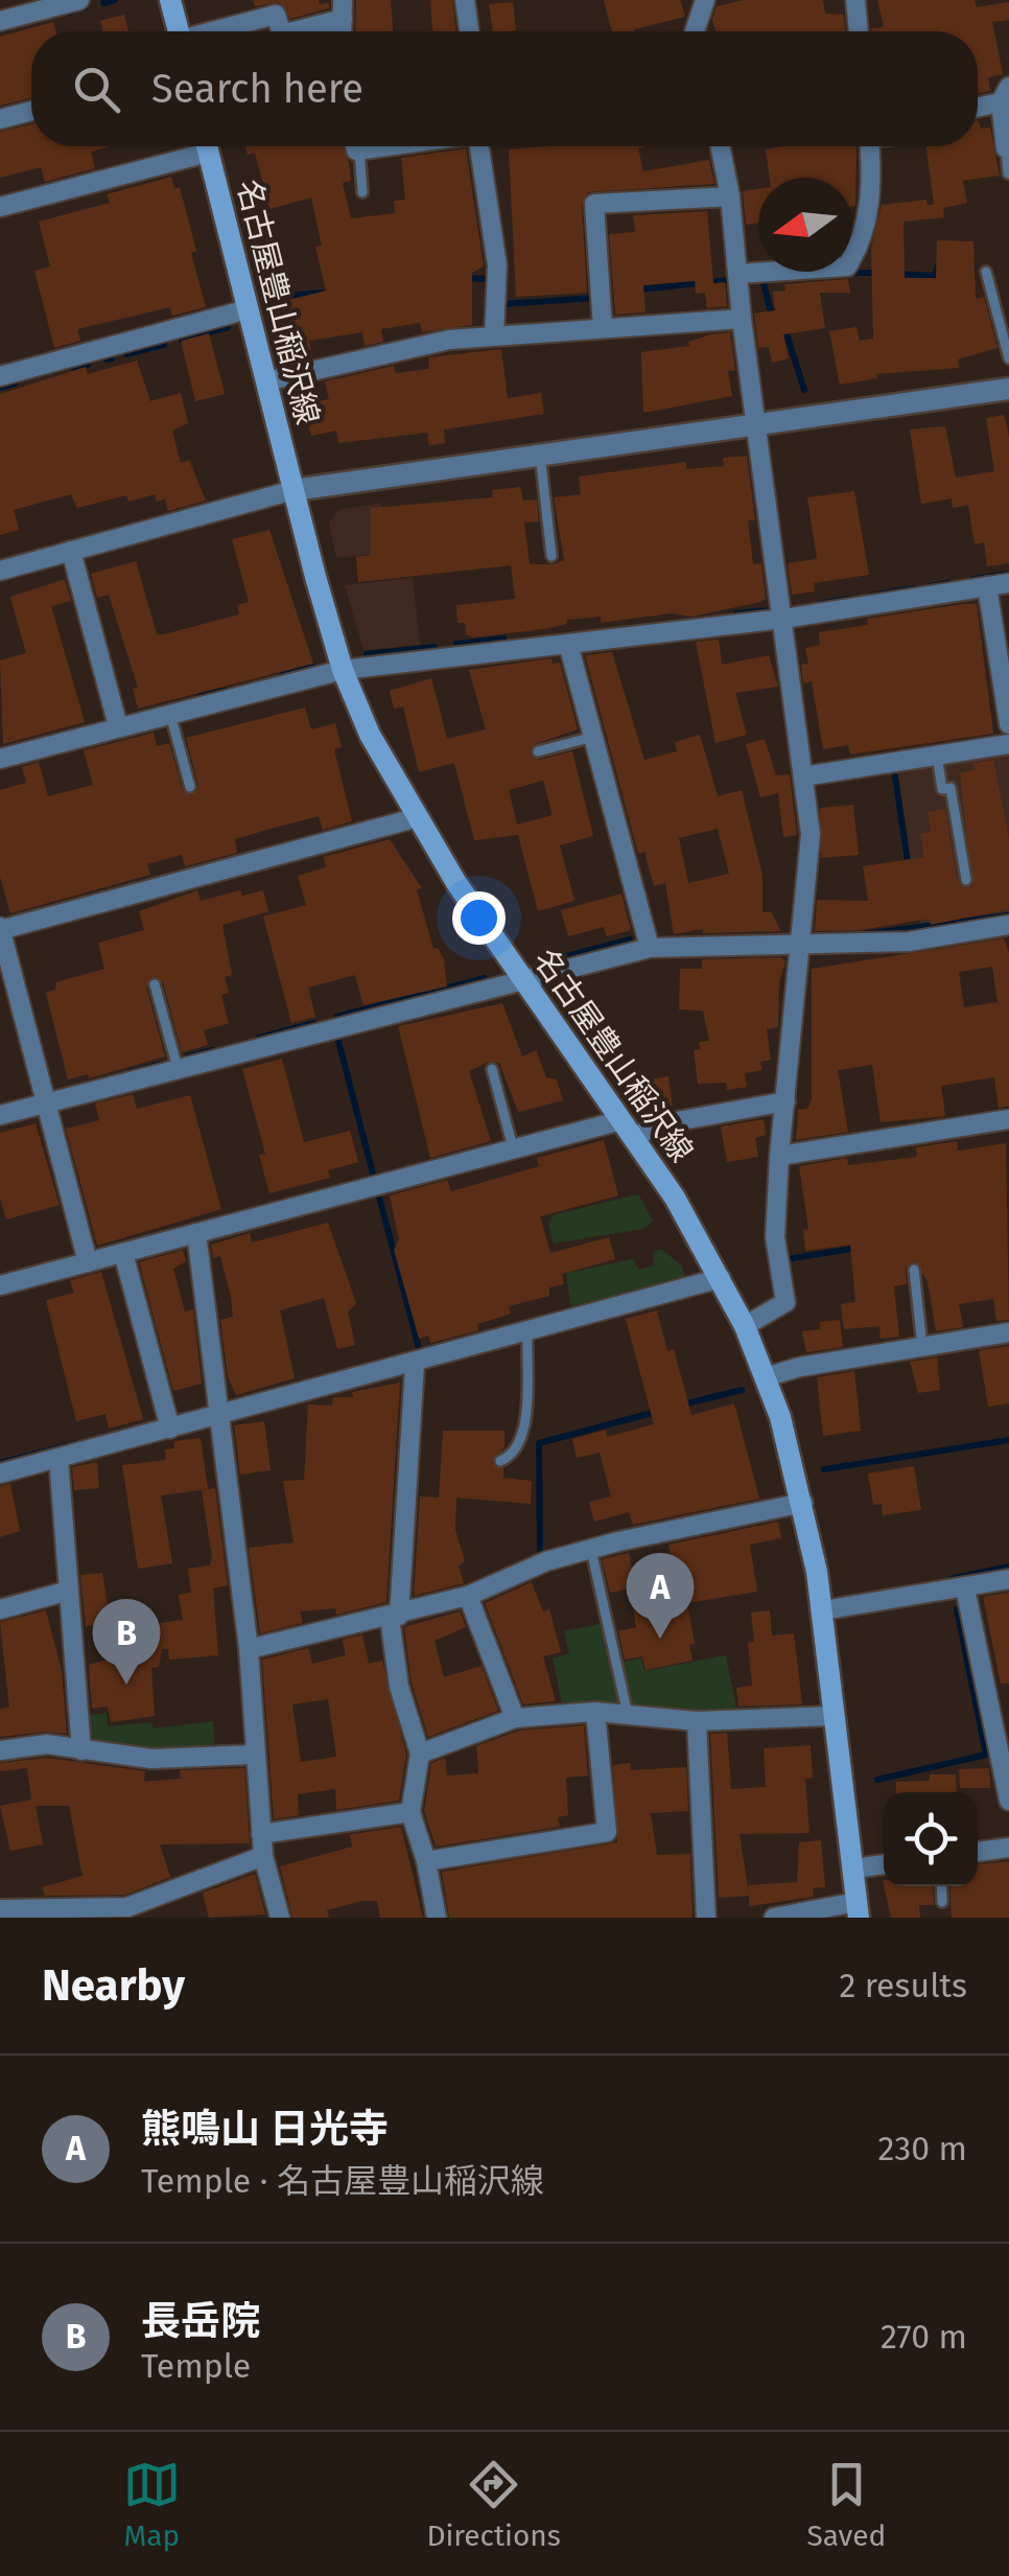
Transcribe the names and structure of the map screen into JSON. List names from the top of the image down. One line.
{"streets":{"main road":["名古屋豊山稲沢線"]},"north":"left","page":{"search":"Search here","pins":["A","B"],"heading":["Nearby","2 results"],"list":[{"mark":"A","name":"熊鳴山 日光寺","note":"Temple · 名古屋豊山稲沢線","value":"230 m"},{"mark":"B","name":"長岳院","note":"Temple","value":"270 m"}],"nav":["Map","Directions","Saved"]}}
